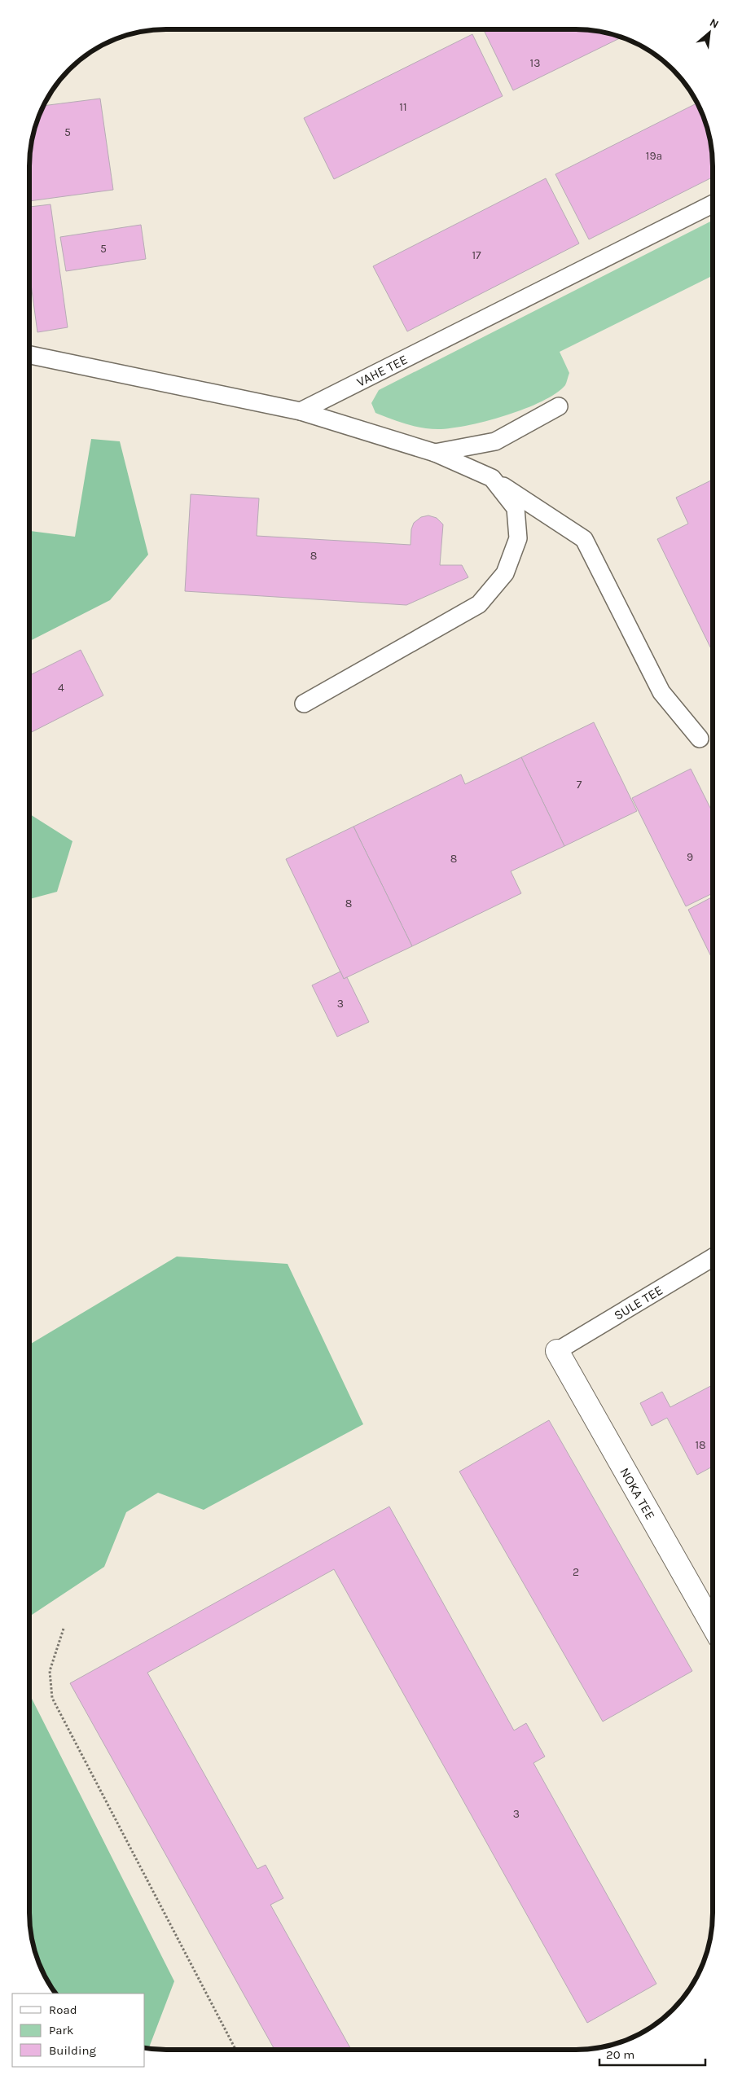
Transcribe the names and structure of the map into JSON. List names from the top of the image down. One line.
{"streets":{"street":["NOKA TEE"],"lane":["VAHE TEE","SULE TEE"]},"crossings":[["SULE TEE","NOKA TEE"]],"house_numbers":["13","11","5","19a","5","17","8","4","7","9","8","8","3","18","2","3"],"legend":["Road","Park","Building"],"scale_bar":"20 m","north":"top right"}
